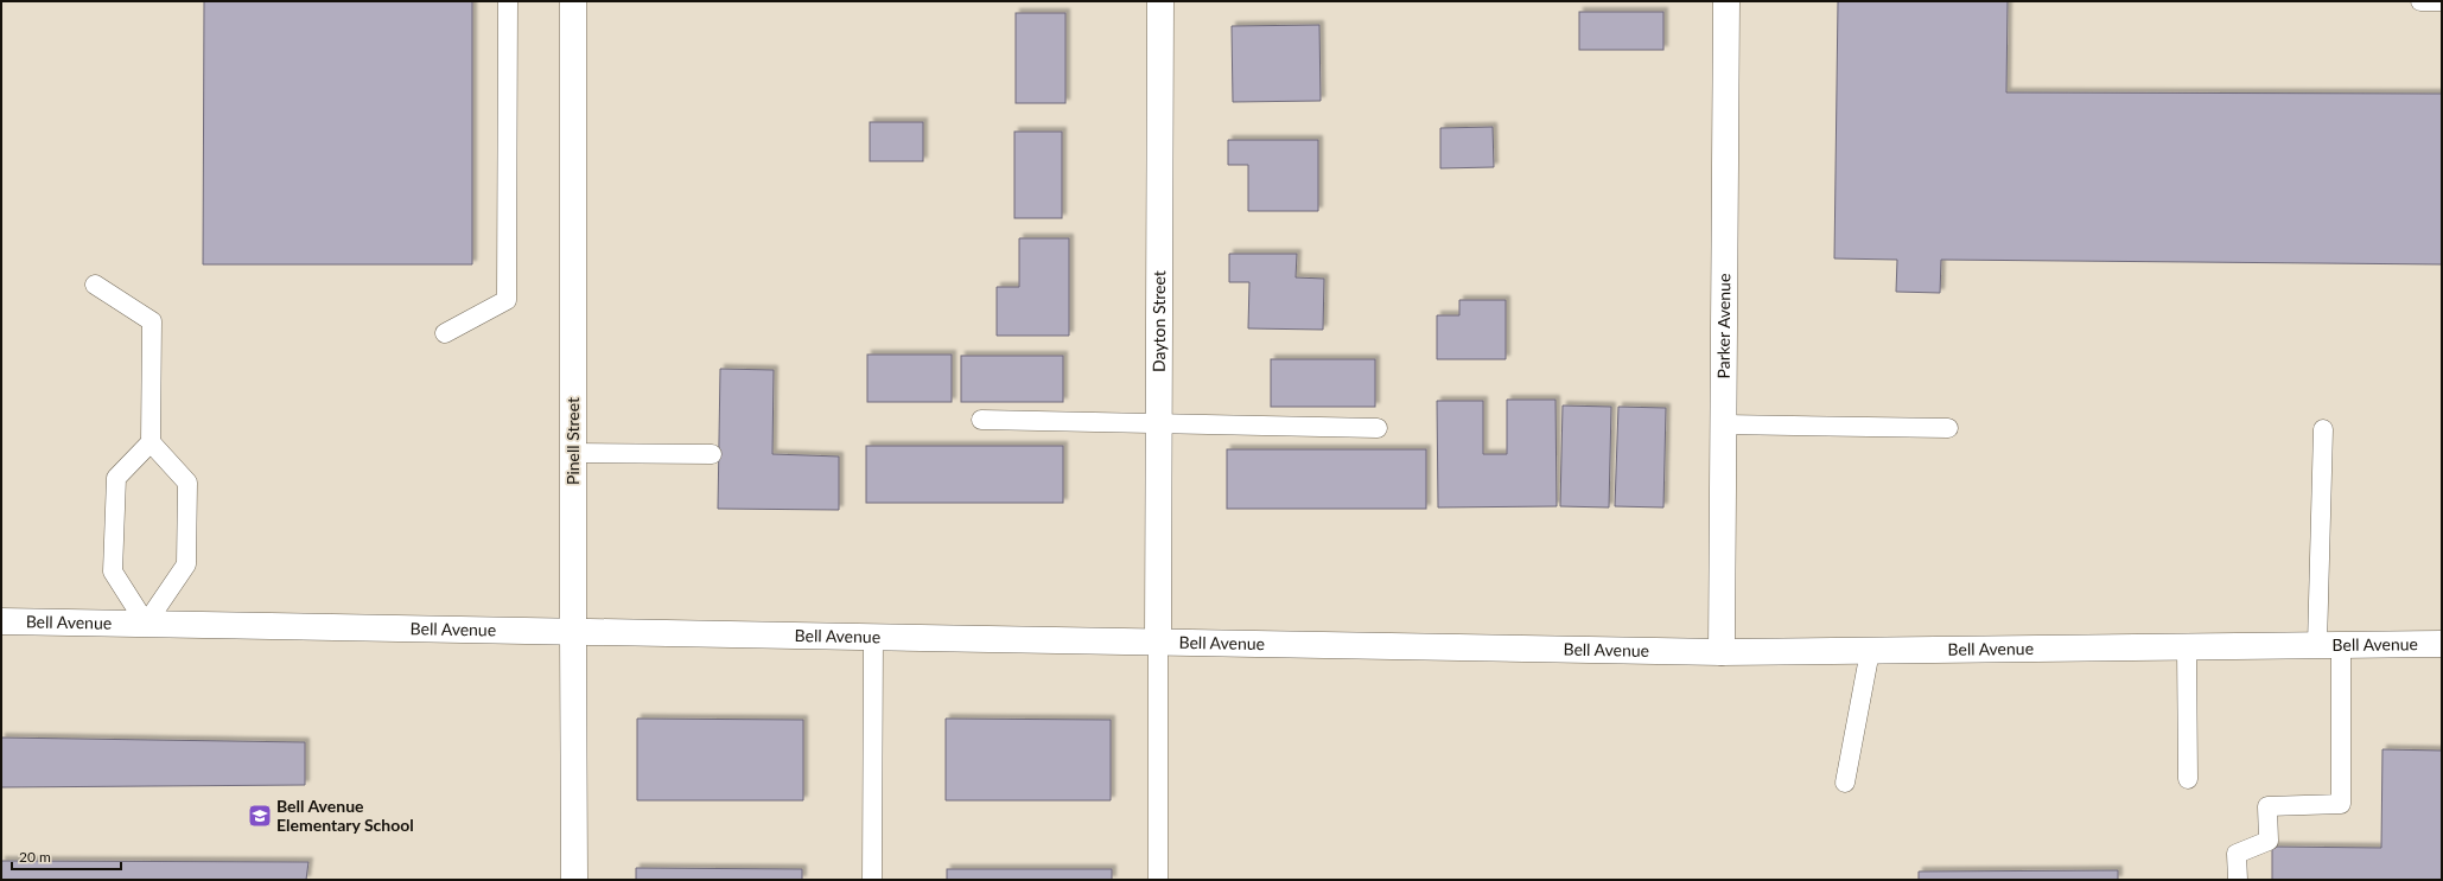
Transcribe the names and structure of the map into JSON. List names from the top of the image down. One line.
{"streets":{"main road":["Dayton Street","Parker Avenue","Pinell Street","Bell Avenue"]},"crossings":[["Dayton Street","Bell Avenue"],["Parker Avenue","Bell Avenue"],["Pinell Street","Bell Avenue"]],"places":{"school or university":["Bell Avenue Elementary School"]},"scale_bar":"20 m"}
